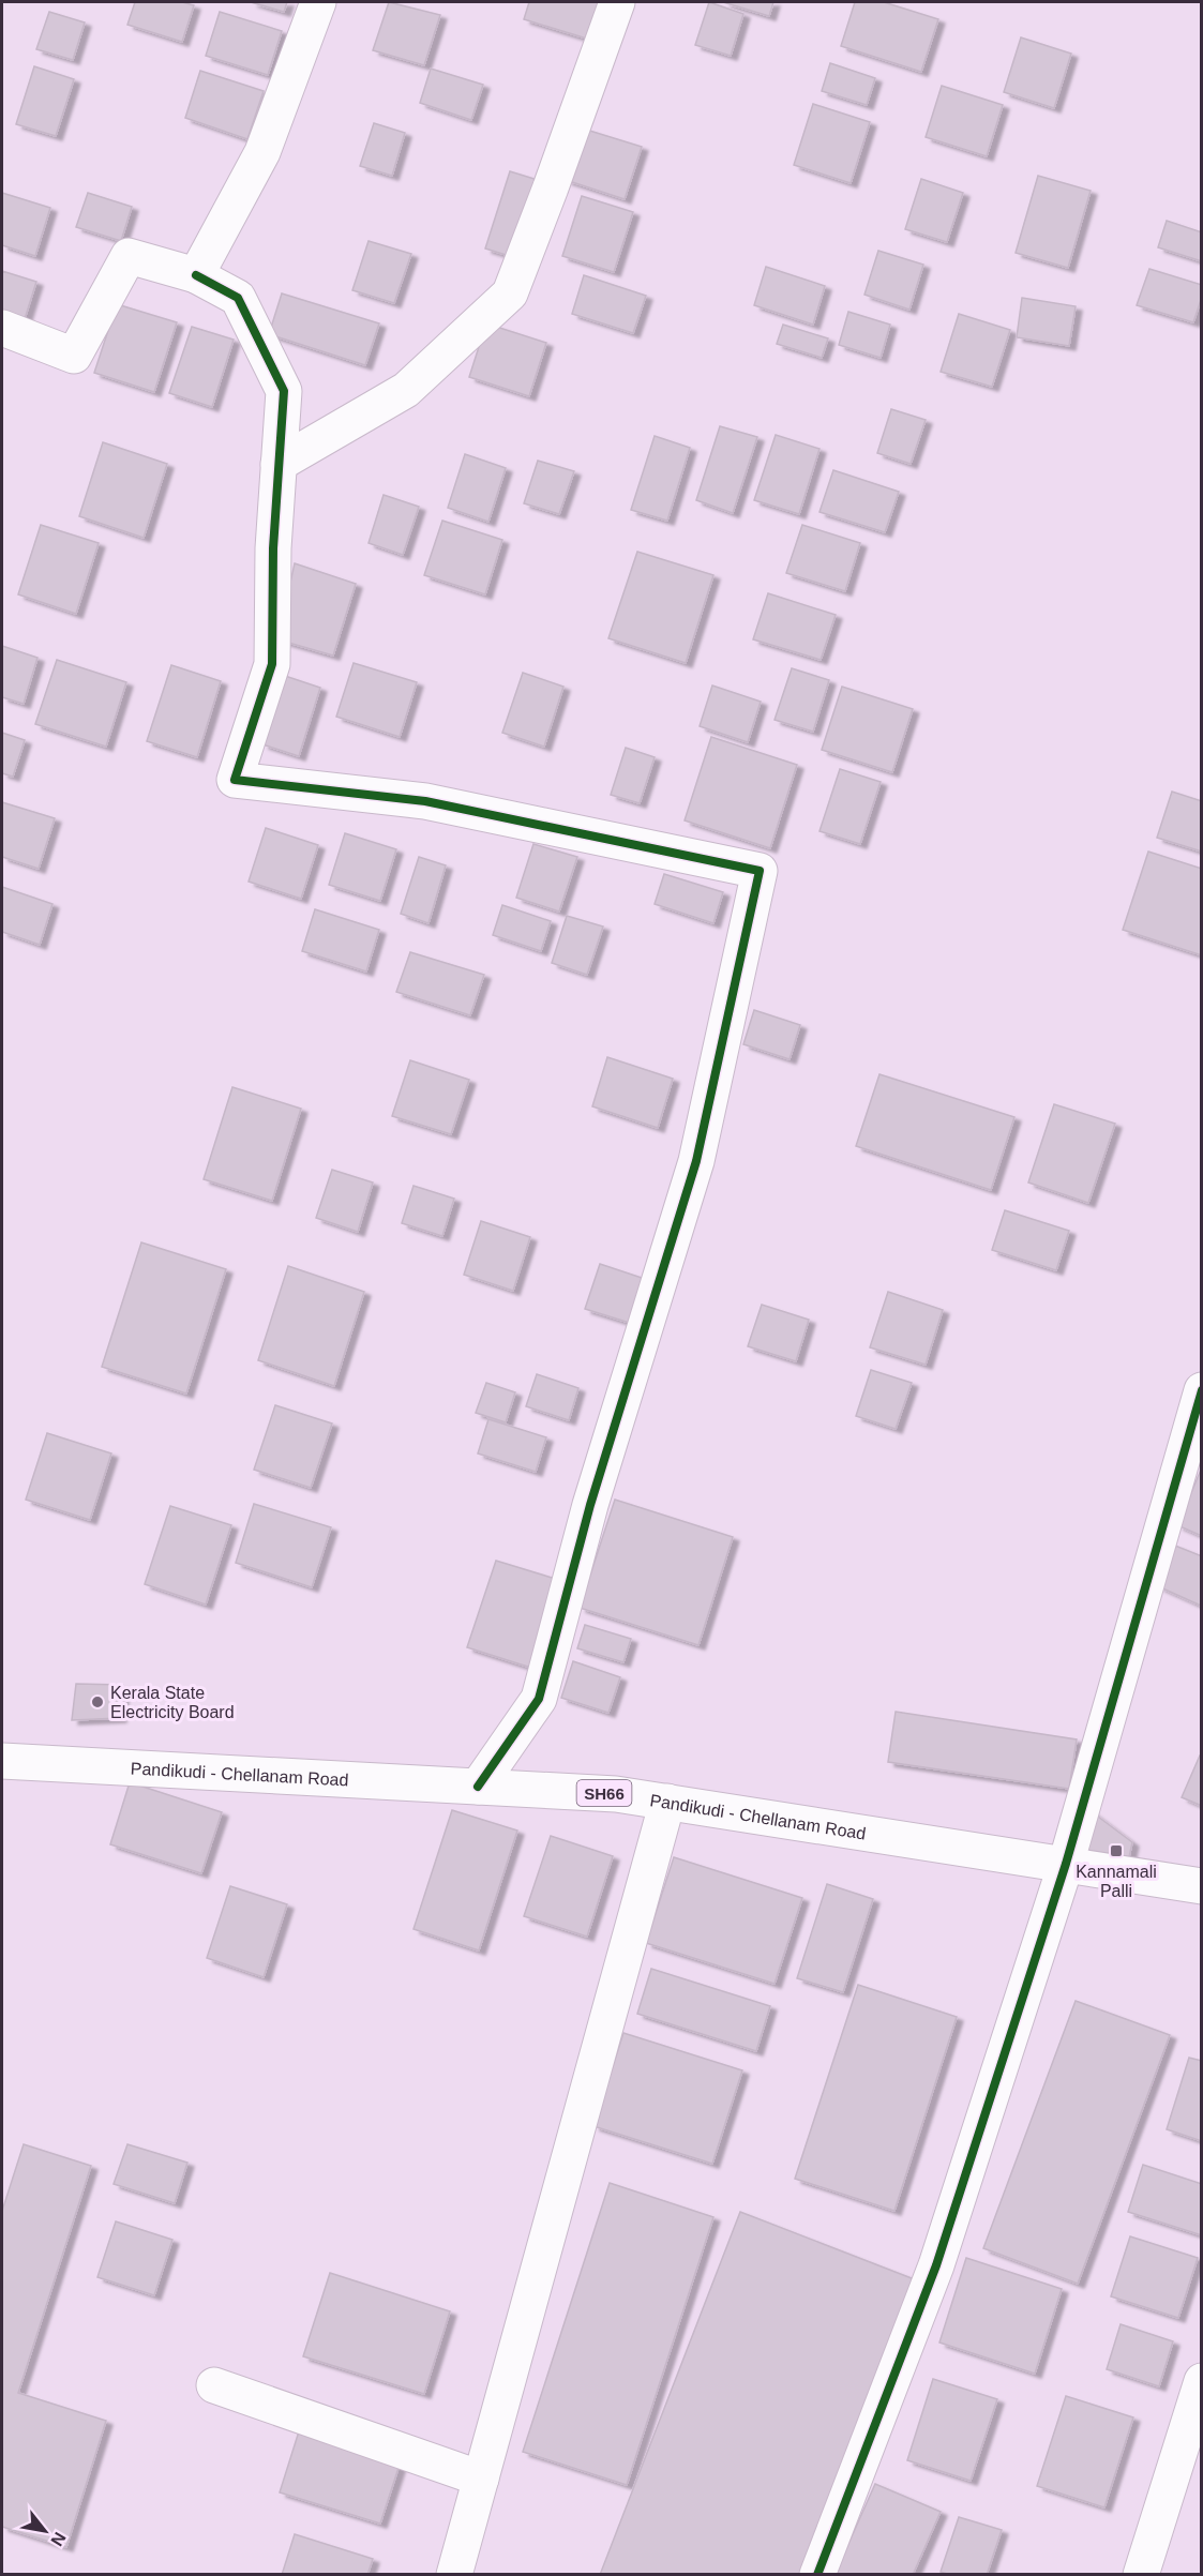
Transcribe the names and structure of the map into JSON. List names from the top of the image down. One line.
{"streets":{"street":["Pandikudi - Chellanam Road","SH66"]},"places":{"other":["Kerala State Electricity Board"],"transit":["Kannamali Palli"]},"north":"bottom right"}
